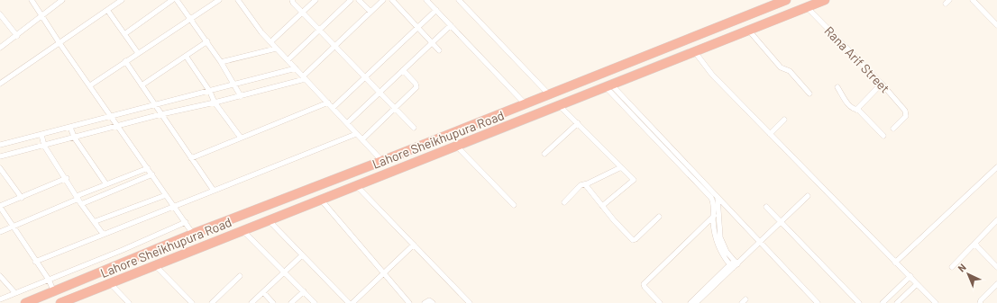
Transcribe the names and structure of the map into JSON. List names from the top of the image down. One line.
{"streets":{"highway":["Lahore Sheikhupura Road"],"street":["Rana Arif Street"]},"crossings":[["Rana Arif Street","Lahore Sheikhupura Road"]],"north":"top left"}
